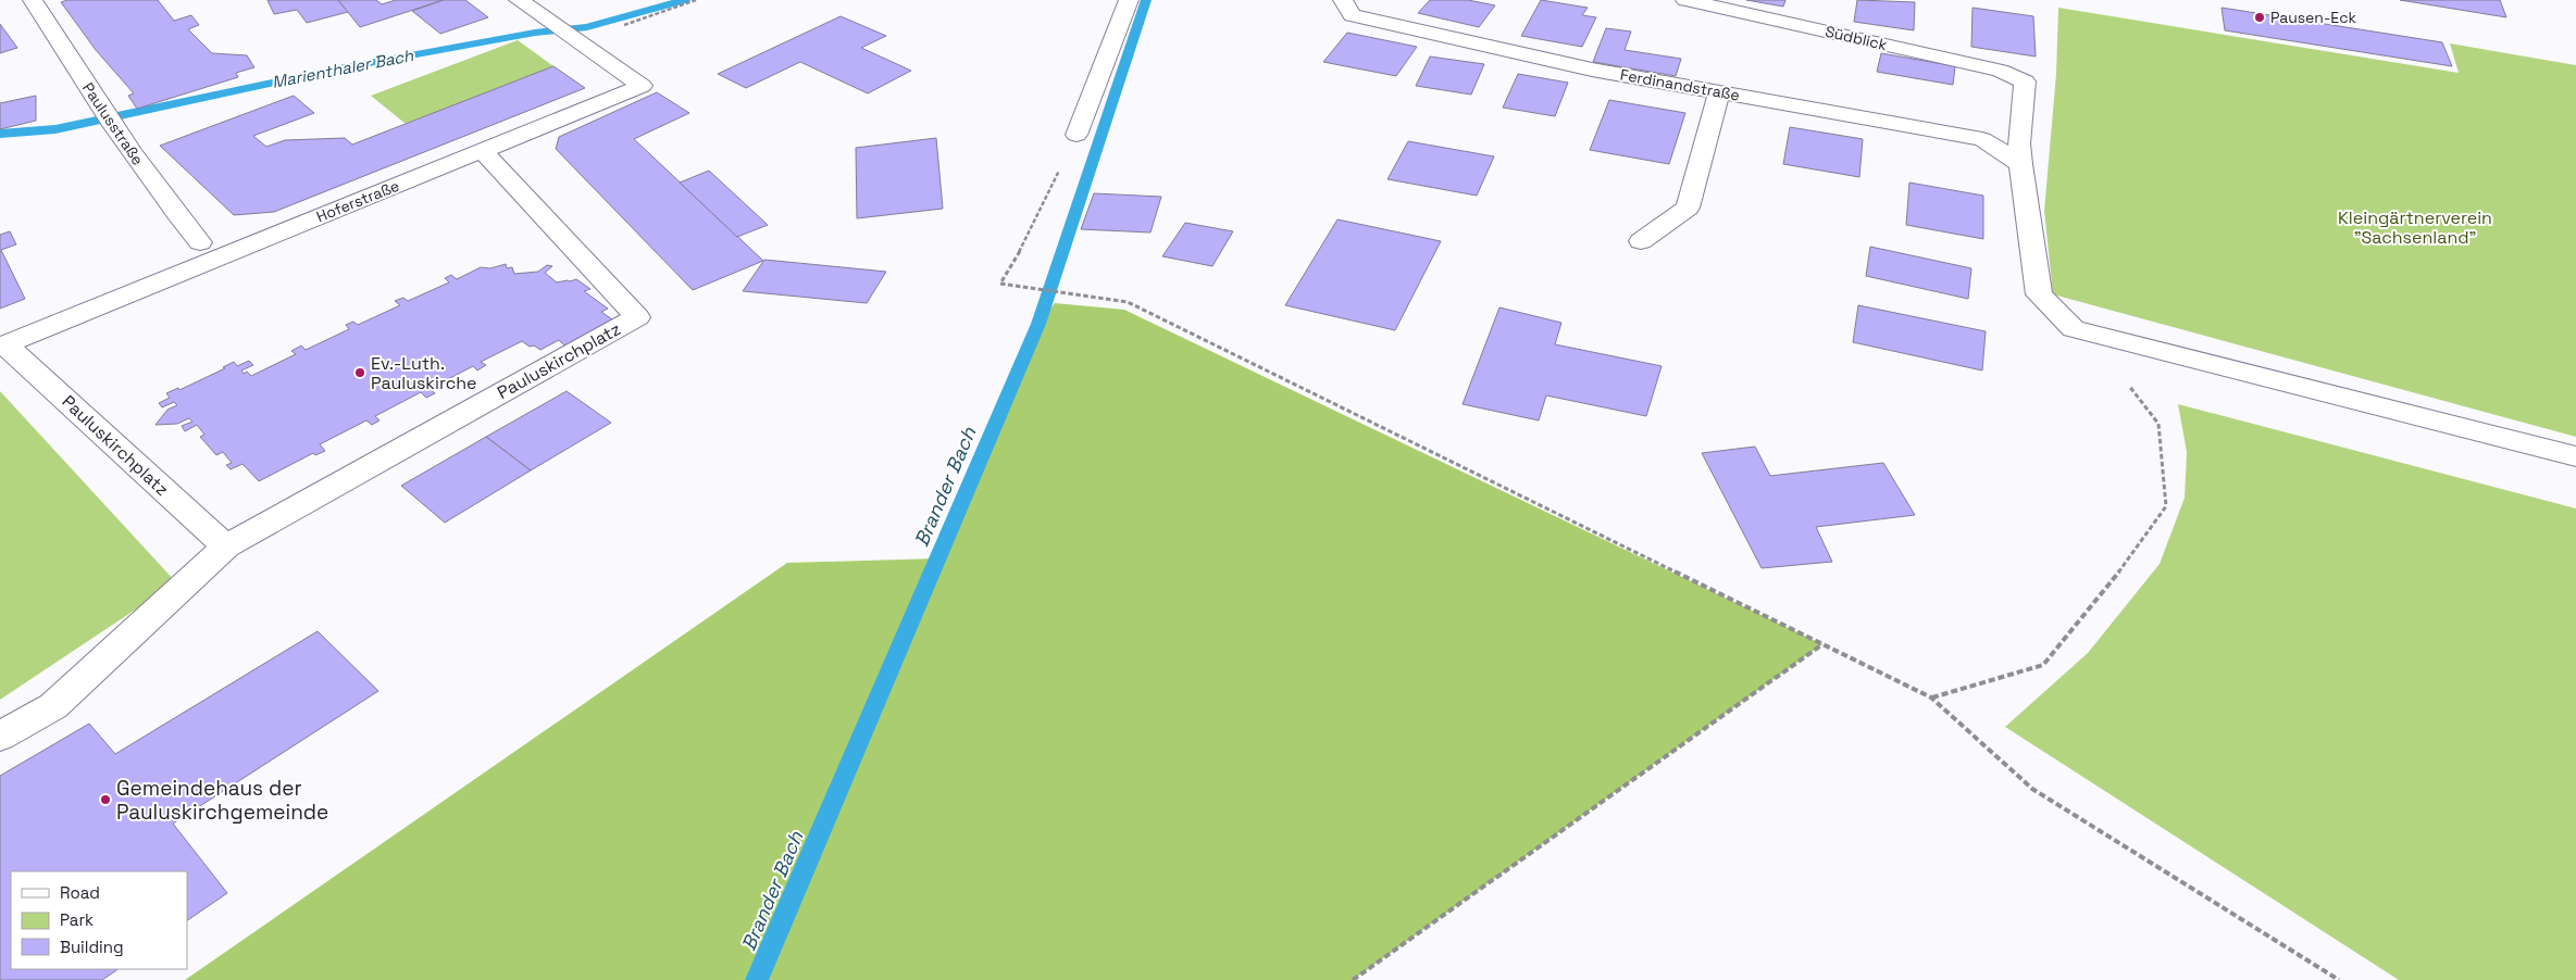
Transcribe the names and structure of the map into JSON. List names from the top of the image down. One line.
{"streets":{"street":["Südblick","Ferdinandstraße","Paulusstraße","Hoferstraße","Pauluskirchplatz"]},"crossings":[["Südblick","Ferdinandstraße"],["Hoferstraße","Pauluskirchplatz"]],"water":["Marienthaler Bach","Brander Bach"],"parks":["Kleingärtnerverein \"Sachsenland\""],"places":["Pausen-Eck","Ev.-Luth. Pauluskirche","Gemeindehaus der Pauluskirchgemeinde"],"legend":["Road","Park","Building"]}
